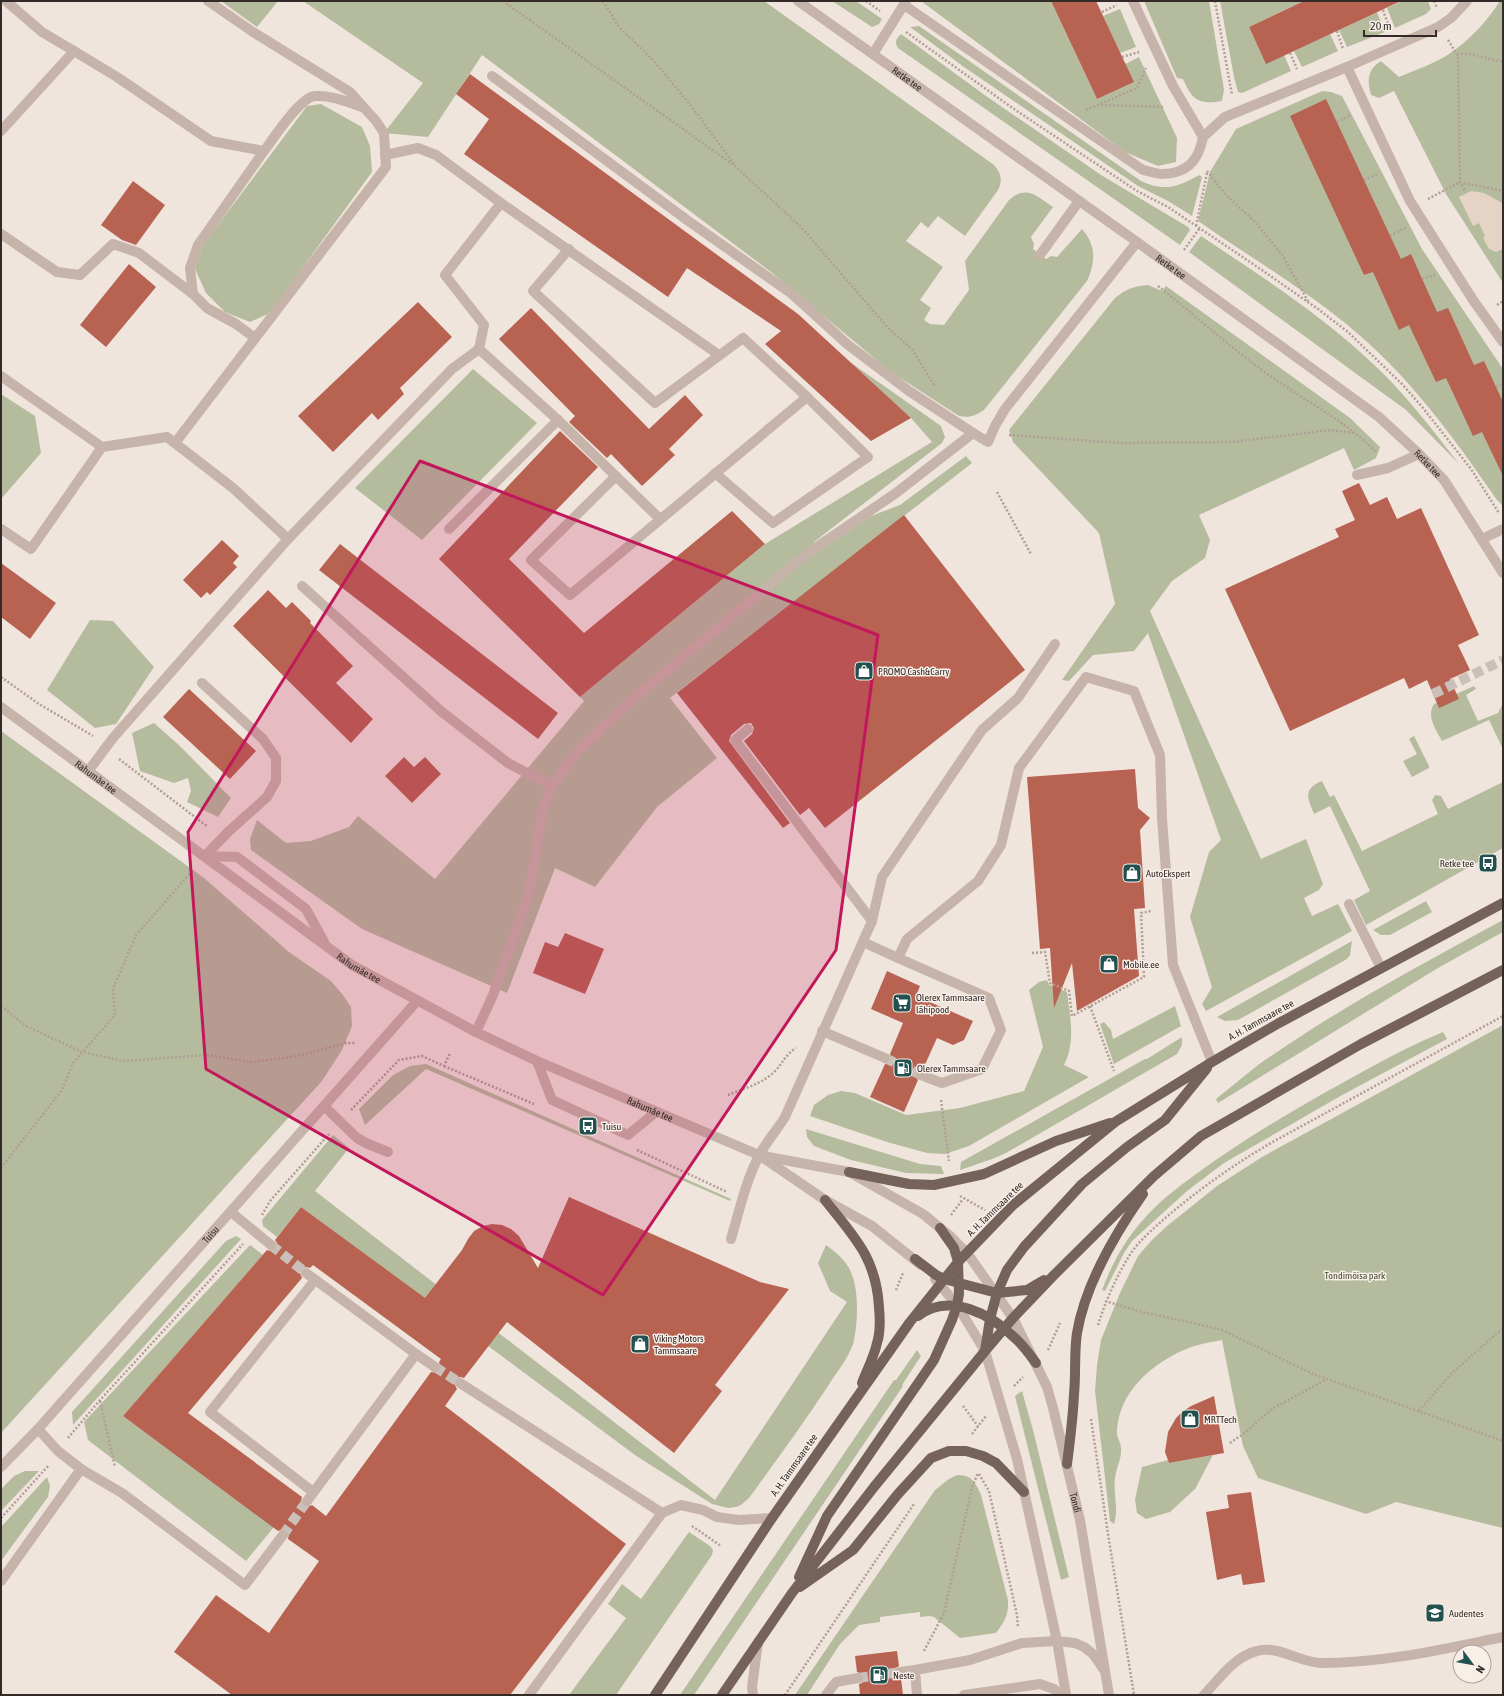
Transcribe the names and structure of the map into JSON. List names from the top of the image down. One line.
{"streets":{"main road":["A. H. Tammsaare tee"],"street":["Retke tee","Rahumäe tee","Tuisu","Tondi"]},"crossings":[["Rahumäe tee","A. H. Tammsaare tee"],["Rahumäe tee","Tuisu"],["Rahumäe tee","Tondi"]],"parks":["Tondimõisa park"],"places":{"shop":["PROMO Cash&Carry","AutoEkspert","Mobile.ee","Viking Motors Tammsaare","MRTTech"],"bus stop":["Retke tee","Tuisu"],"supermarket":["Olerex Tammsaare lähipood"],"fuel station":["Olerex Tammsaare","Neste"],"school or university":["Audentes"]},"scale_bar":"20 m","north":"bottom right"}
